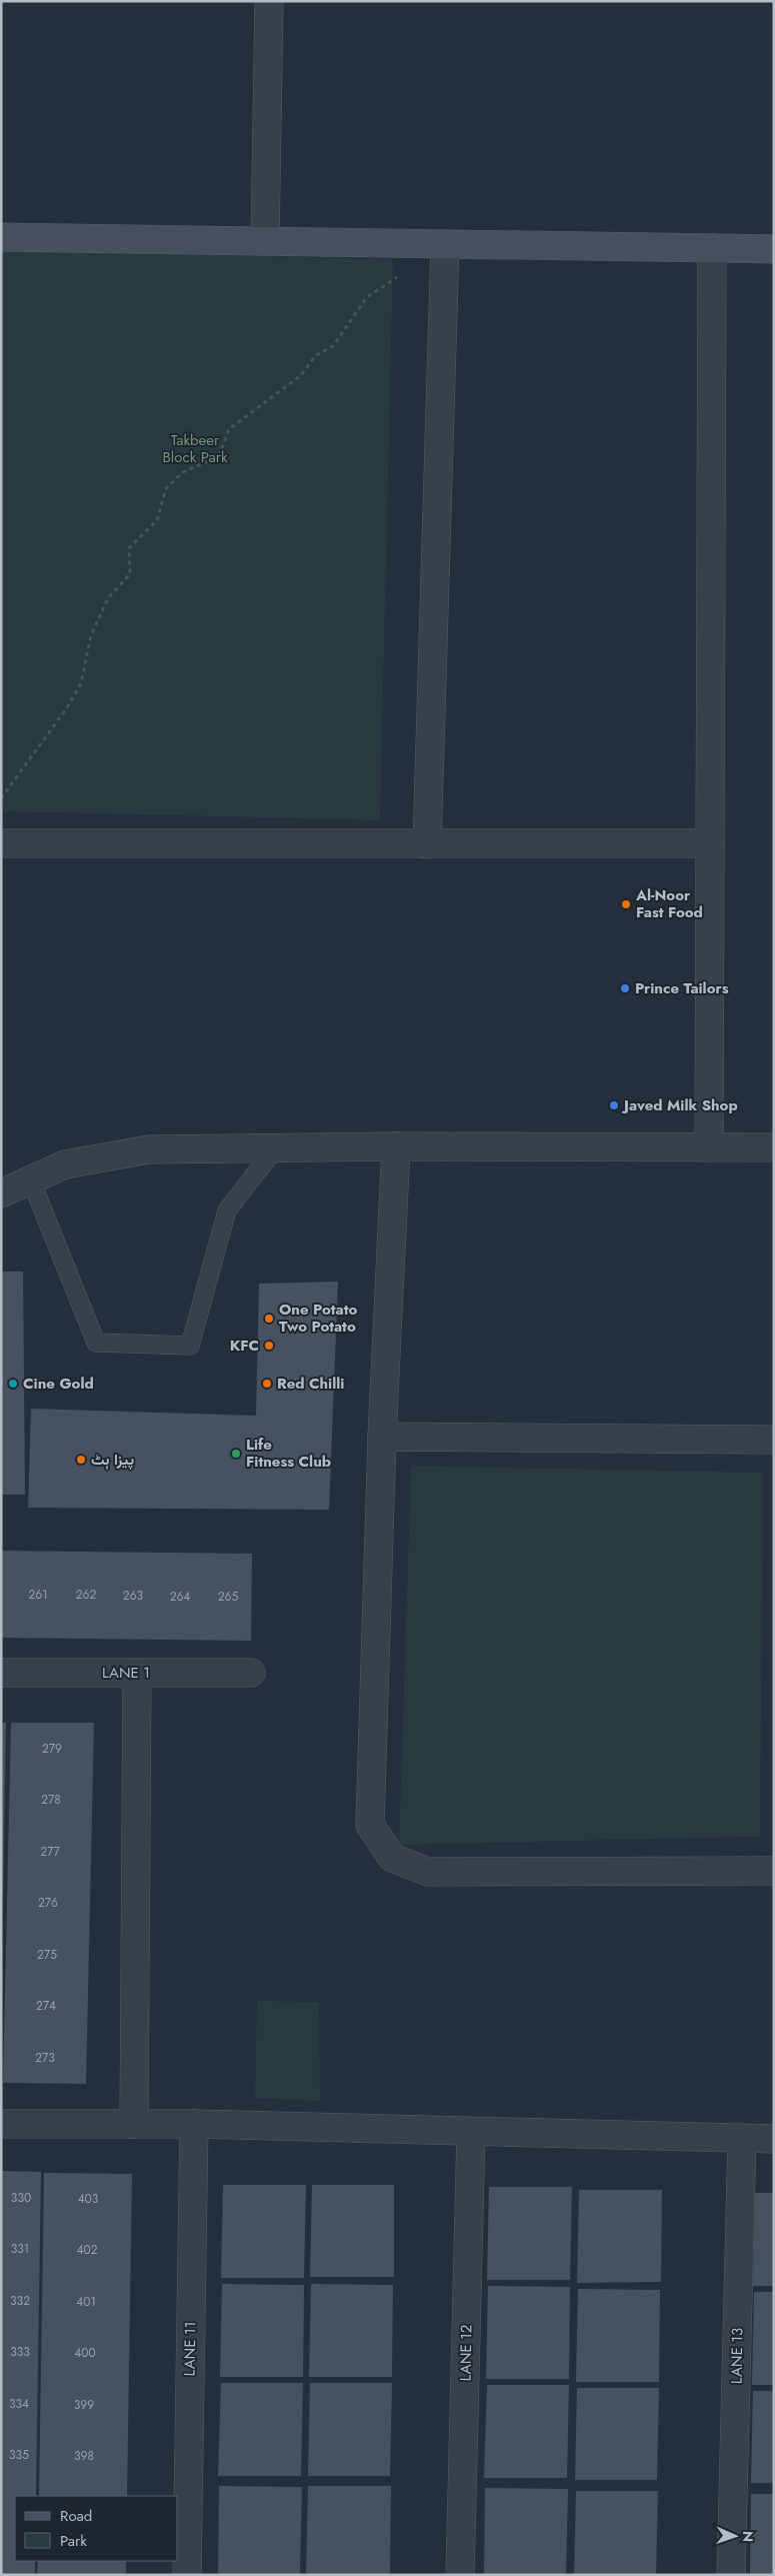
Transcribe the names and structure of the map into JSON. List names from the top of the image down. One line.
{"streets":{"street":["LANE 1","LANE 11","LANE 12","LANE 13"]},"parks":["Takbeer Block Park"],"places":["Al-Noor Fast Food","Prince Tailors","Javed Milk Shop","One Potato Two Potato","KFC","Cine Gold","Red Chilli","Life Fitness Club","پیزا ہٹ"],"house_numbers":["261","262","263","264","265","279","278","277","276","275","274","273","330","403","331","402","332","401","333","400","334","399","335","398"],"legend":["Road","Park"],"north":"right"}
